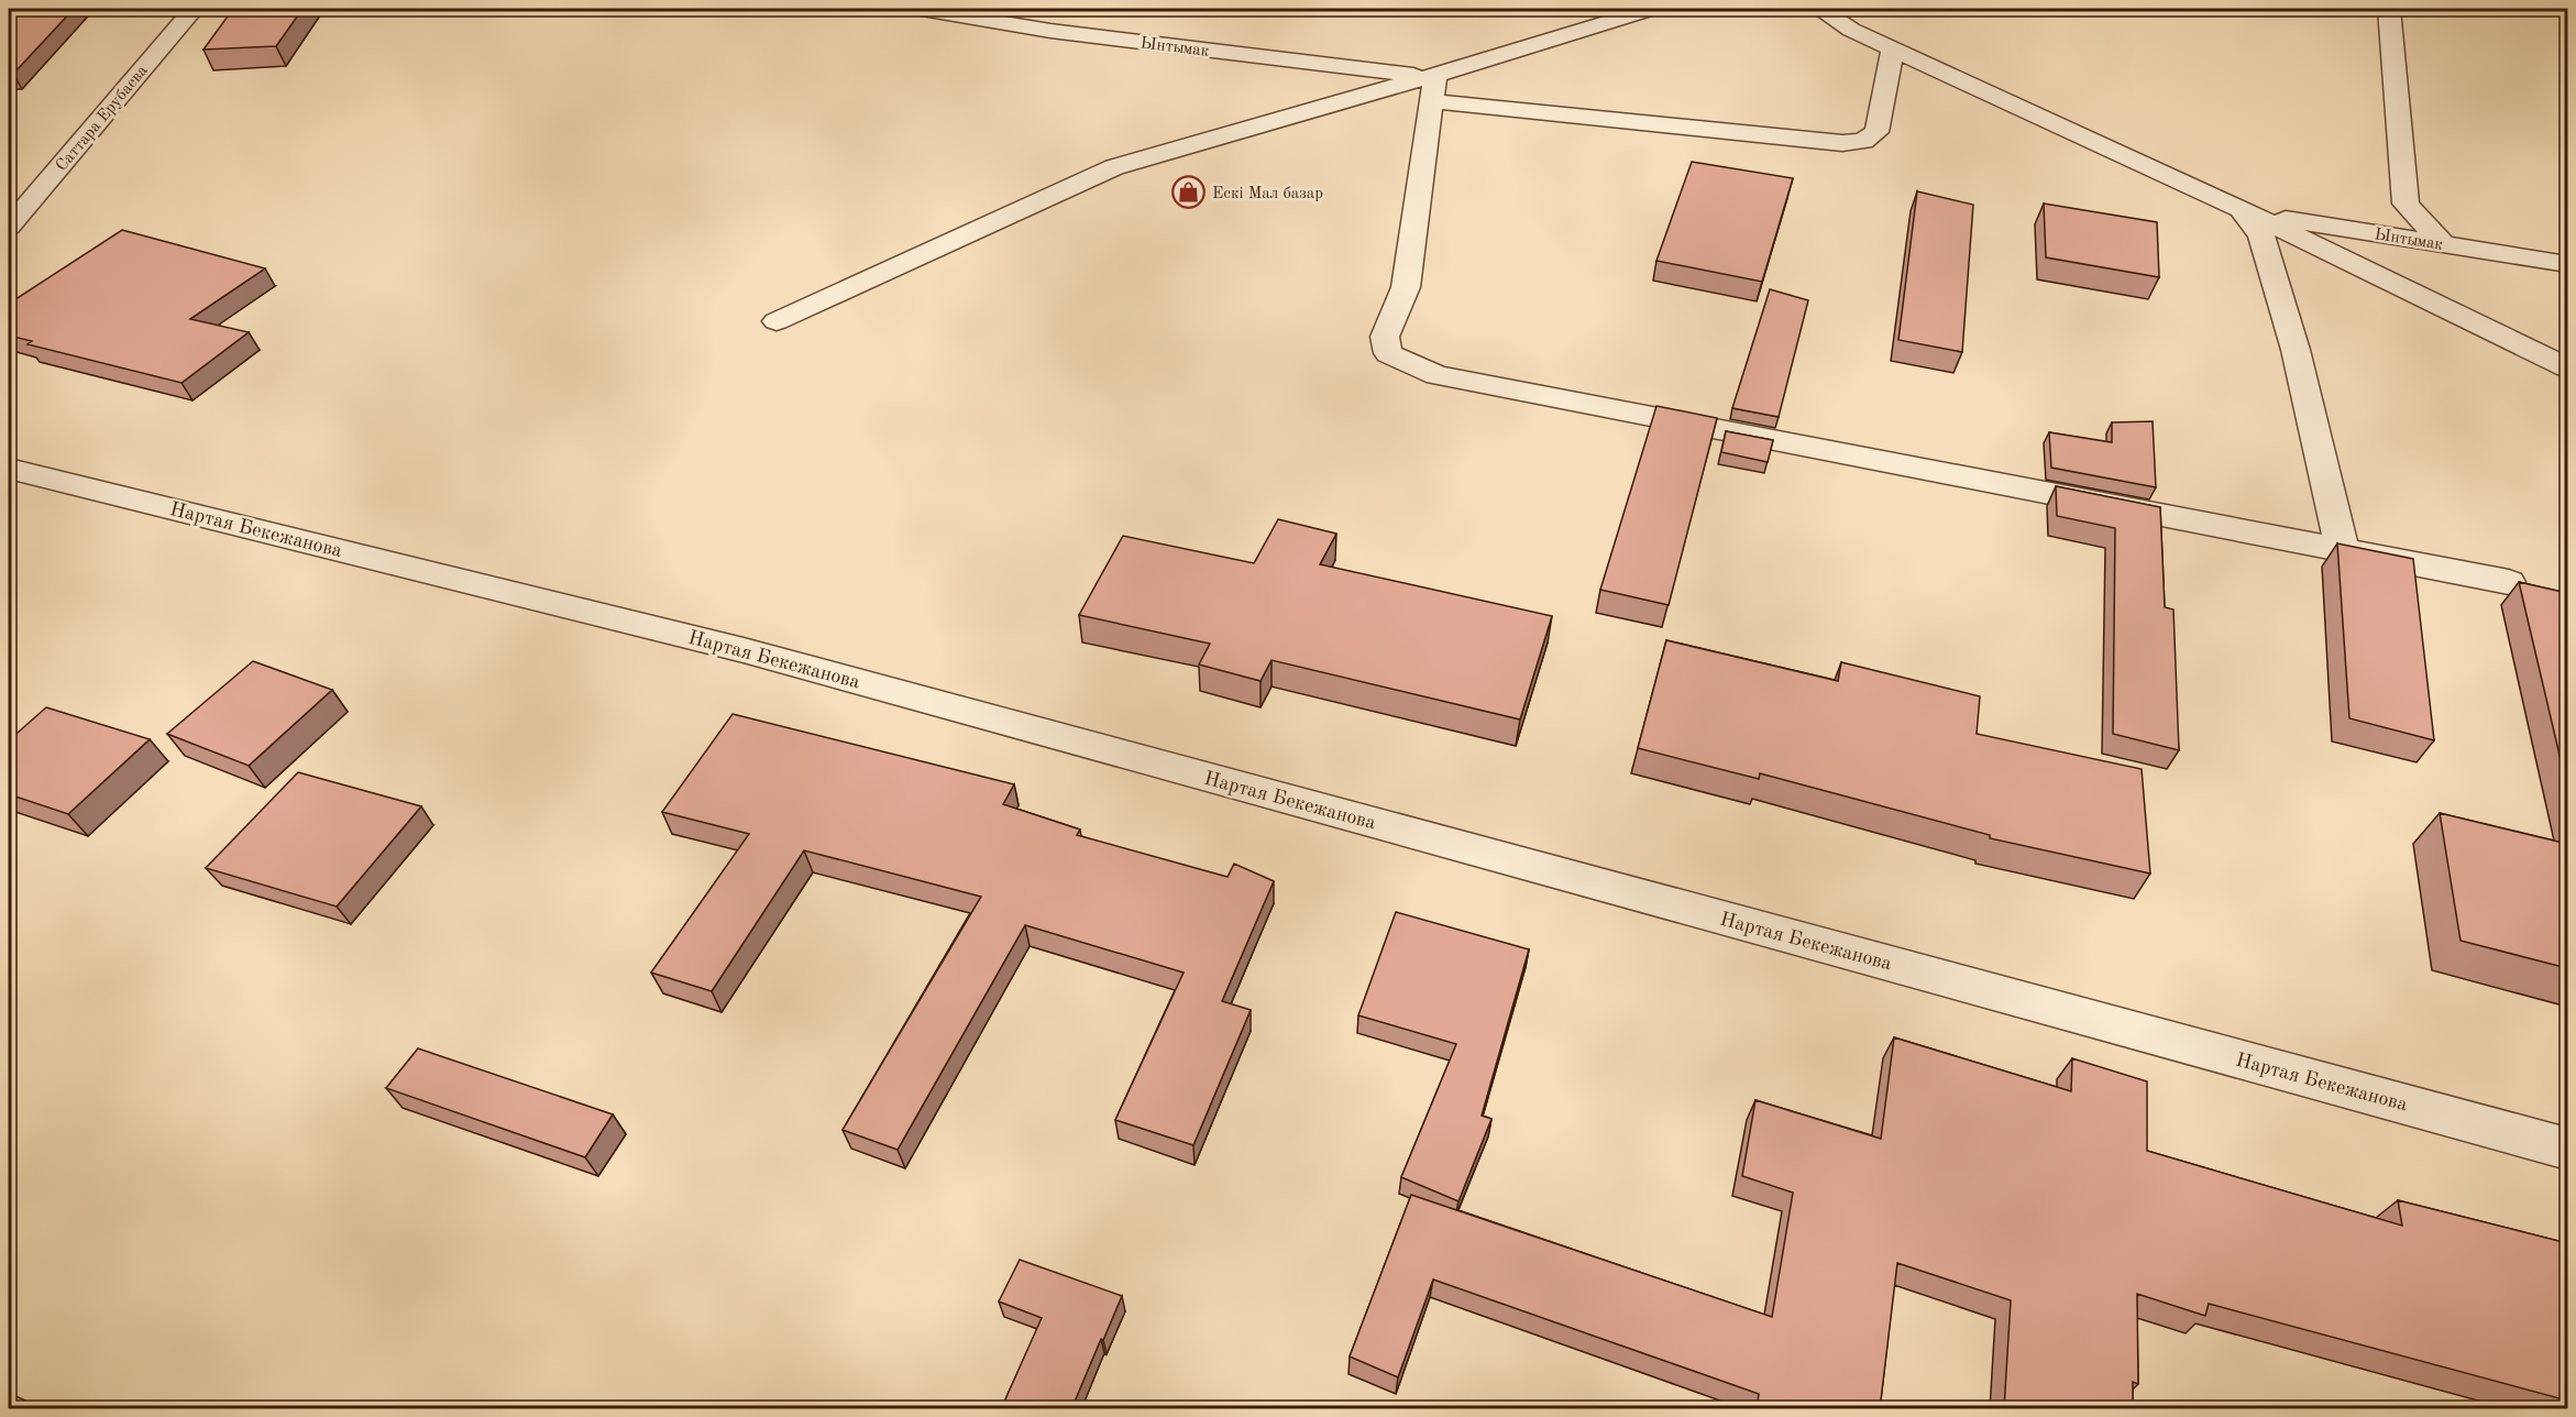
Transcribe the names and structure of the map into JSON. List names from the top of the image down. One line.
{"streets":{"street":["Ынтымак","Саттара Ерубаева","Нартая Бекежанова"]},"places":{"shop":["Ескі Мал базар"]}}
